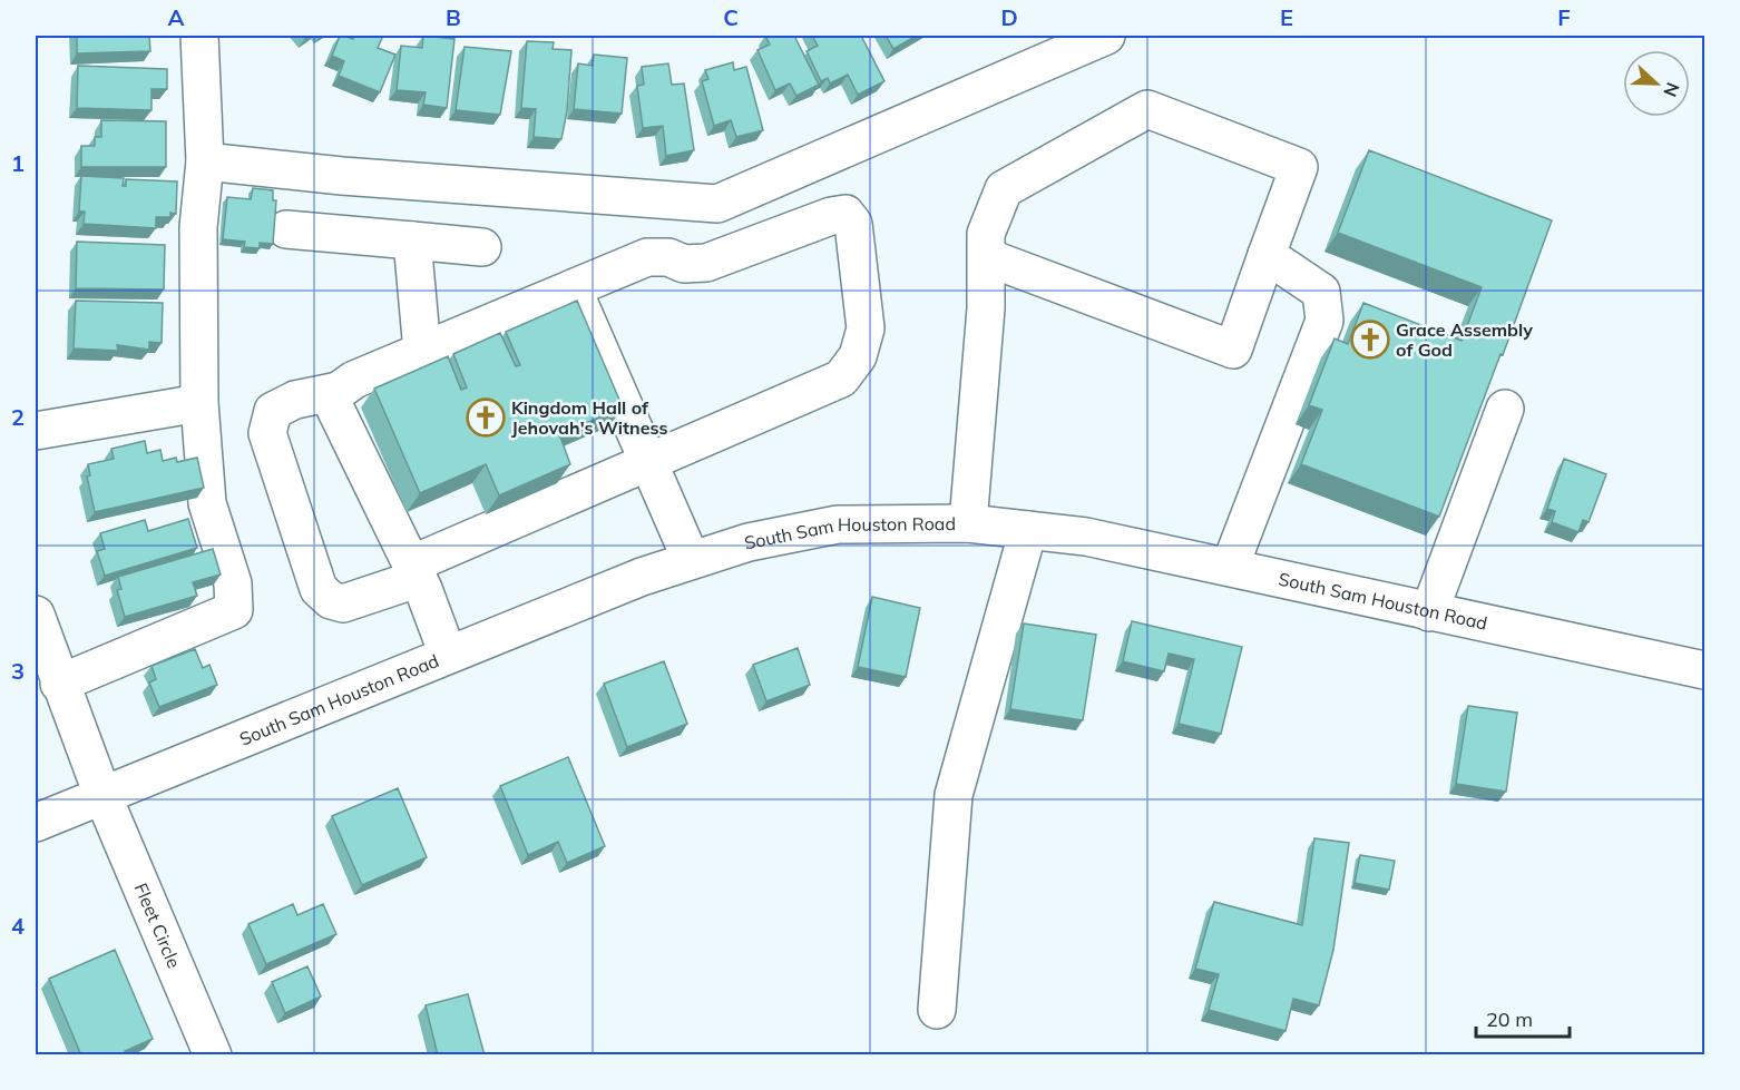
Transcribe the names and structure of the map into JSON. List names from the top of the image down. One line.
{"streets":{"street":["South Sam Houston Road","Fleet Circle"]},"crossings":[["South Sam Houston Road","Fleet Circle"]],"places":{"church":["Grace Assembly of God","Kingdom Hall of Jehovah's Witness"]},"scale_bar":"20 m","north":"right","grid":{"columns":["A","B","C","D","E","F"],"rows":["1","2","3","4"]}}
